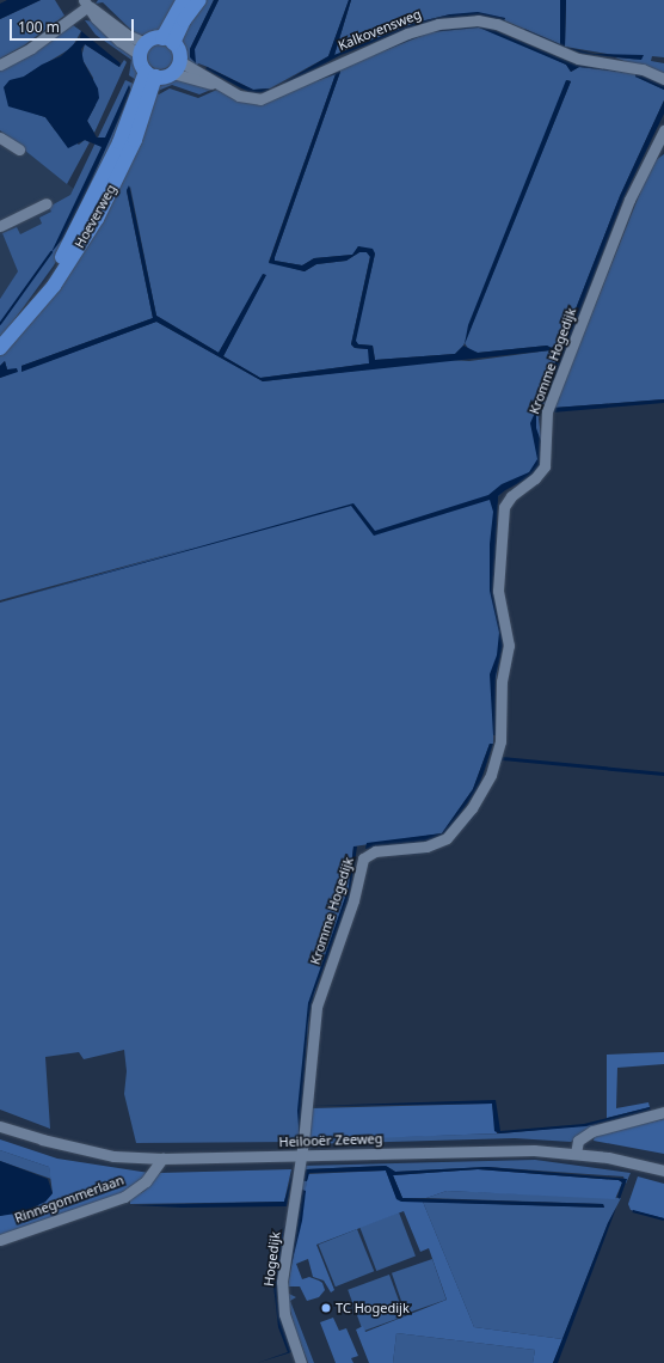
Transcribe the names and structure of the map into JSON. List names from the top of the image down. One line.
{"streets":{"main road":["Hoeverweg"],"street":["Kalkovensweg","Kromme Hogedijk","Heilooër Zeeweg","Rinnegommerlaan","Hogedijk"]},"crossings":[["Kromme Hogedijk","Heilooër Zeeweg"],["Kromme Hogedijk","Hogedijk"],["Heilooër Zeeweg","Rinnegommerlaan"],["Heilooër Zeeweg","Hogedijk"]],"places":["TC Hogedijk"],"scale_bar":"100 m"}
